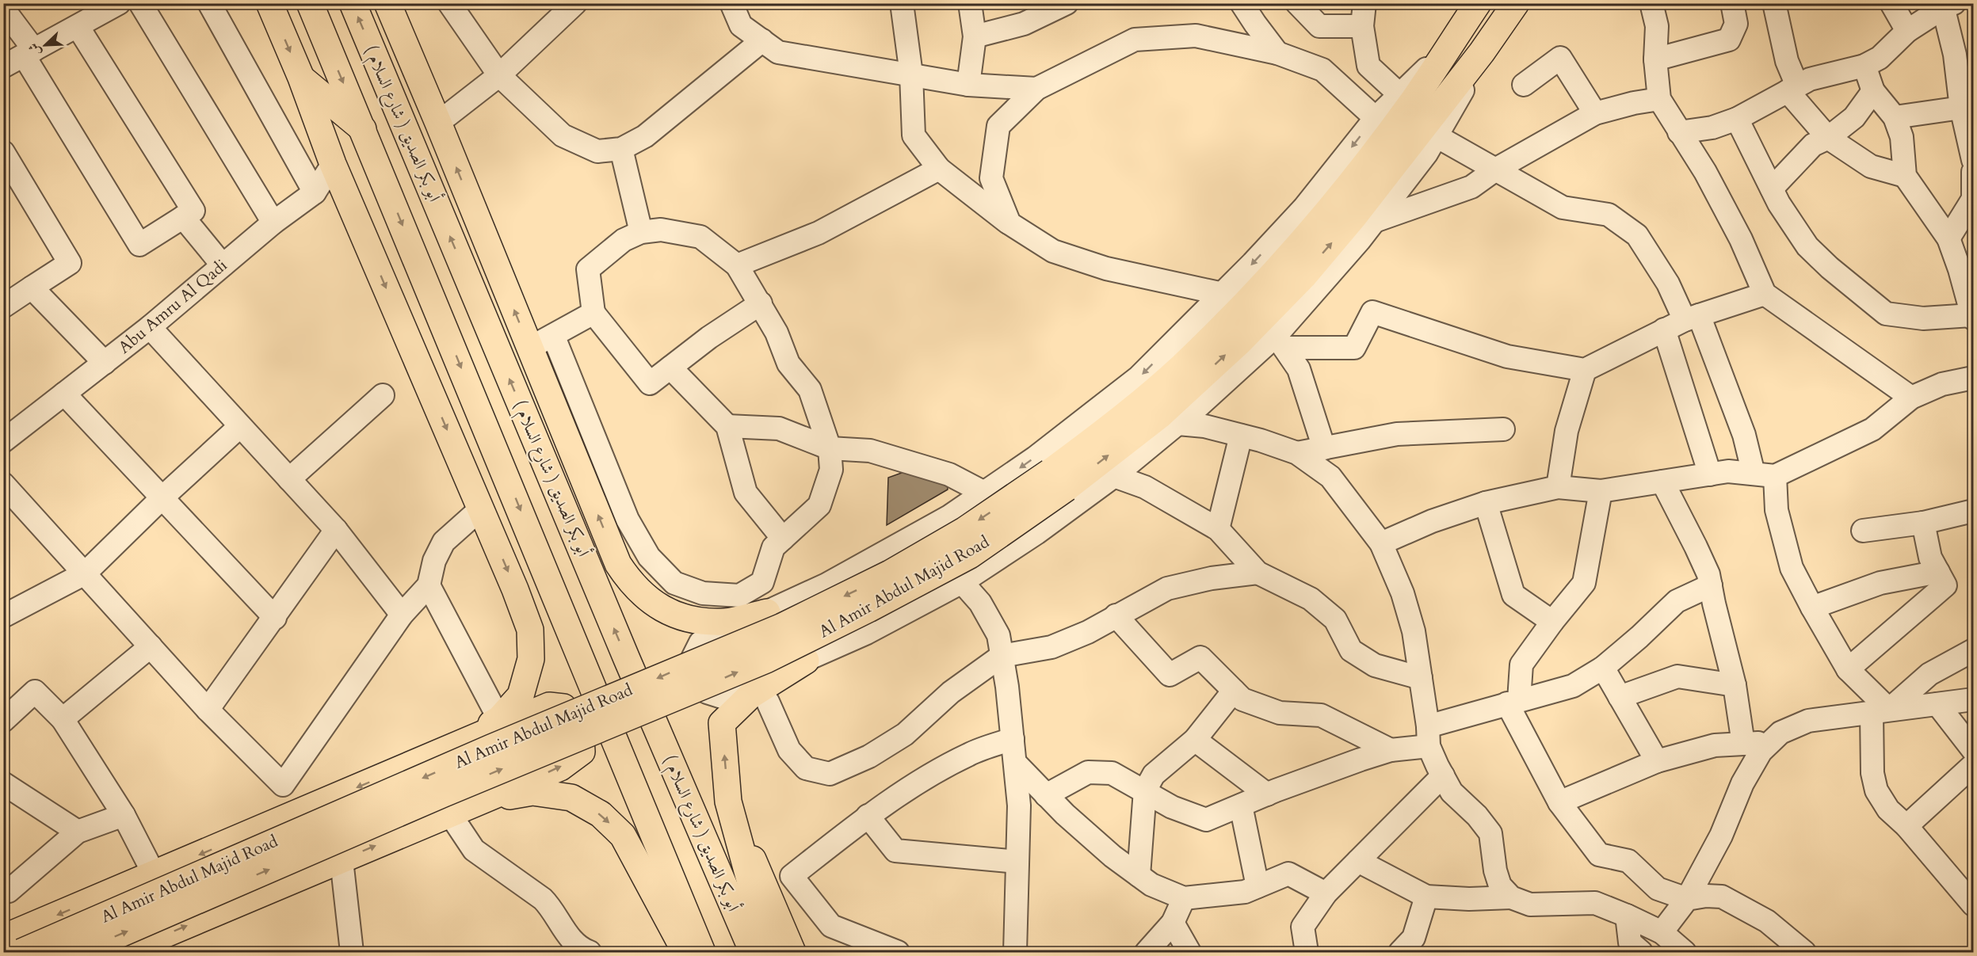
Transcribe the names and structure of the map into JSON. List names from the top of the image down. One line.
{"streets":{"main road":["( شارع السلام ) أبو بكر الصديق","Al Amir Abdul Majid Road"],"street":["Abu Amru Al Qadi"]},"north":"bottom left"}
